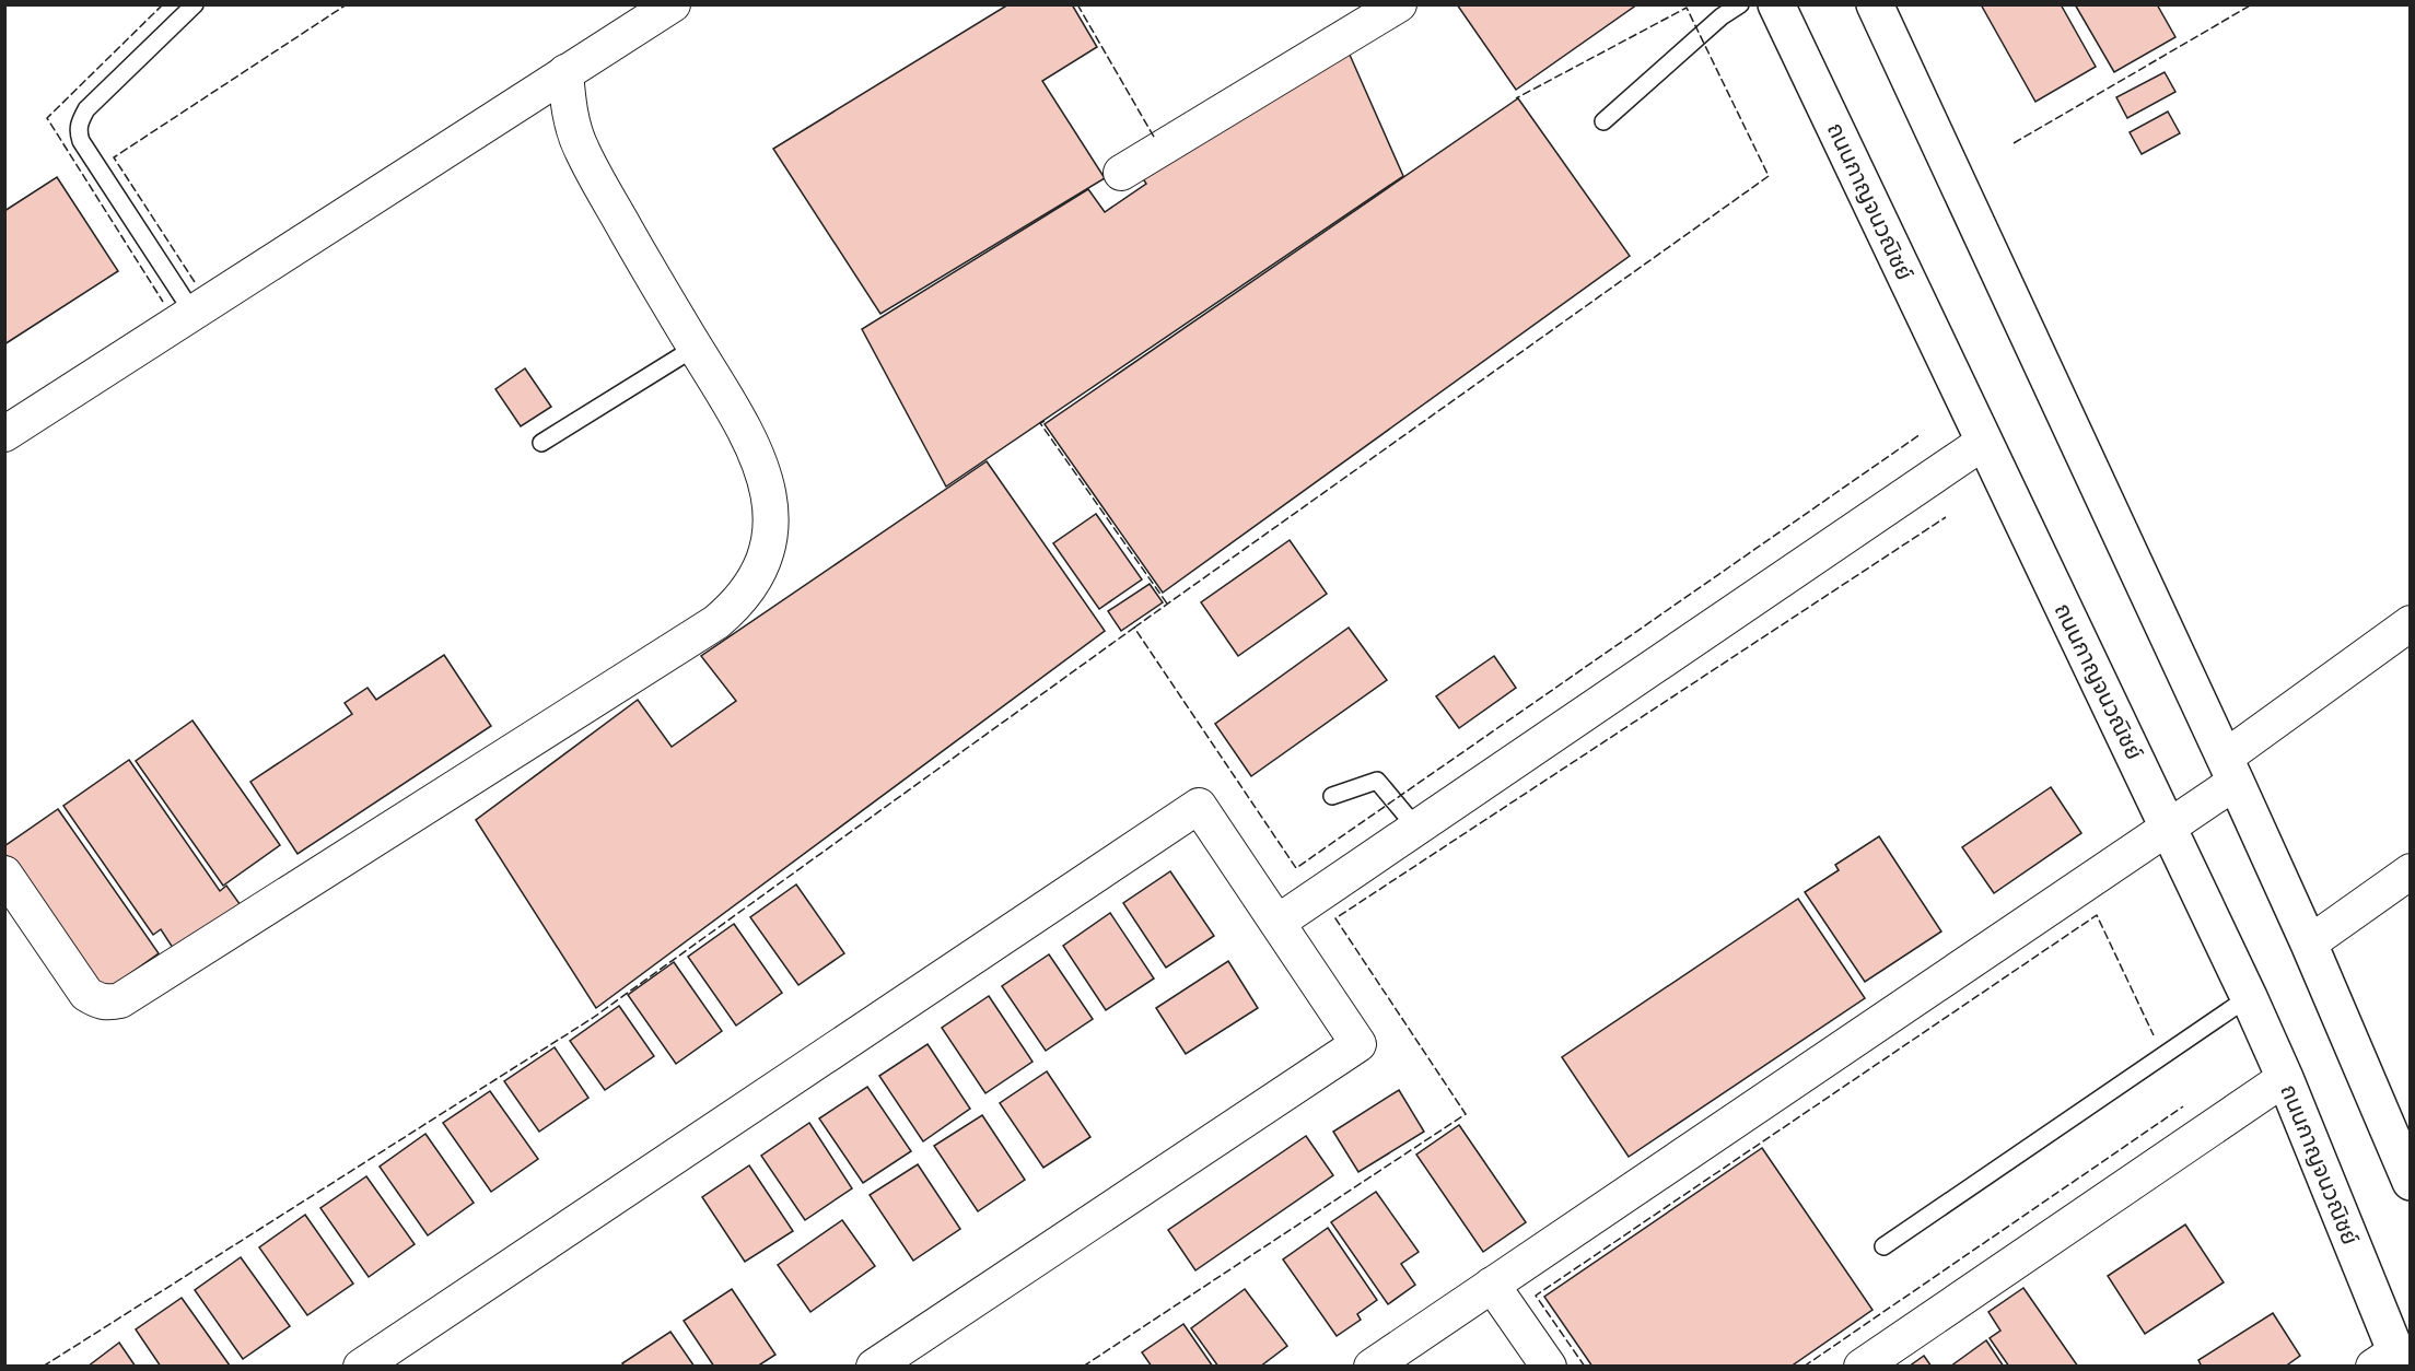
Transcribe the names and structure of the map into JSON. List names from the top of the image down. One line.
{"streets":{"highway":["ถนนกาญจนวณิชย์"]}}
